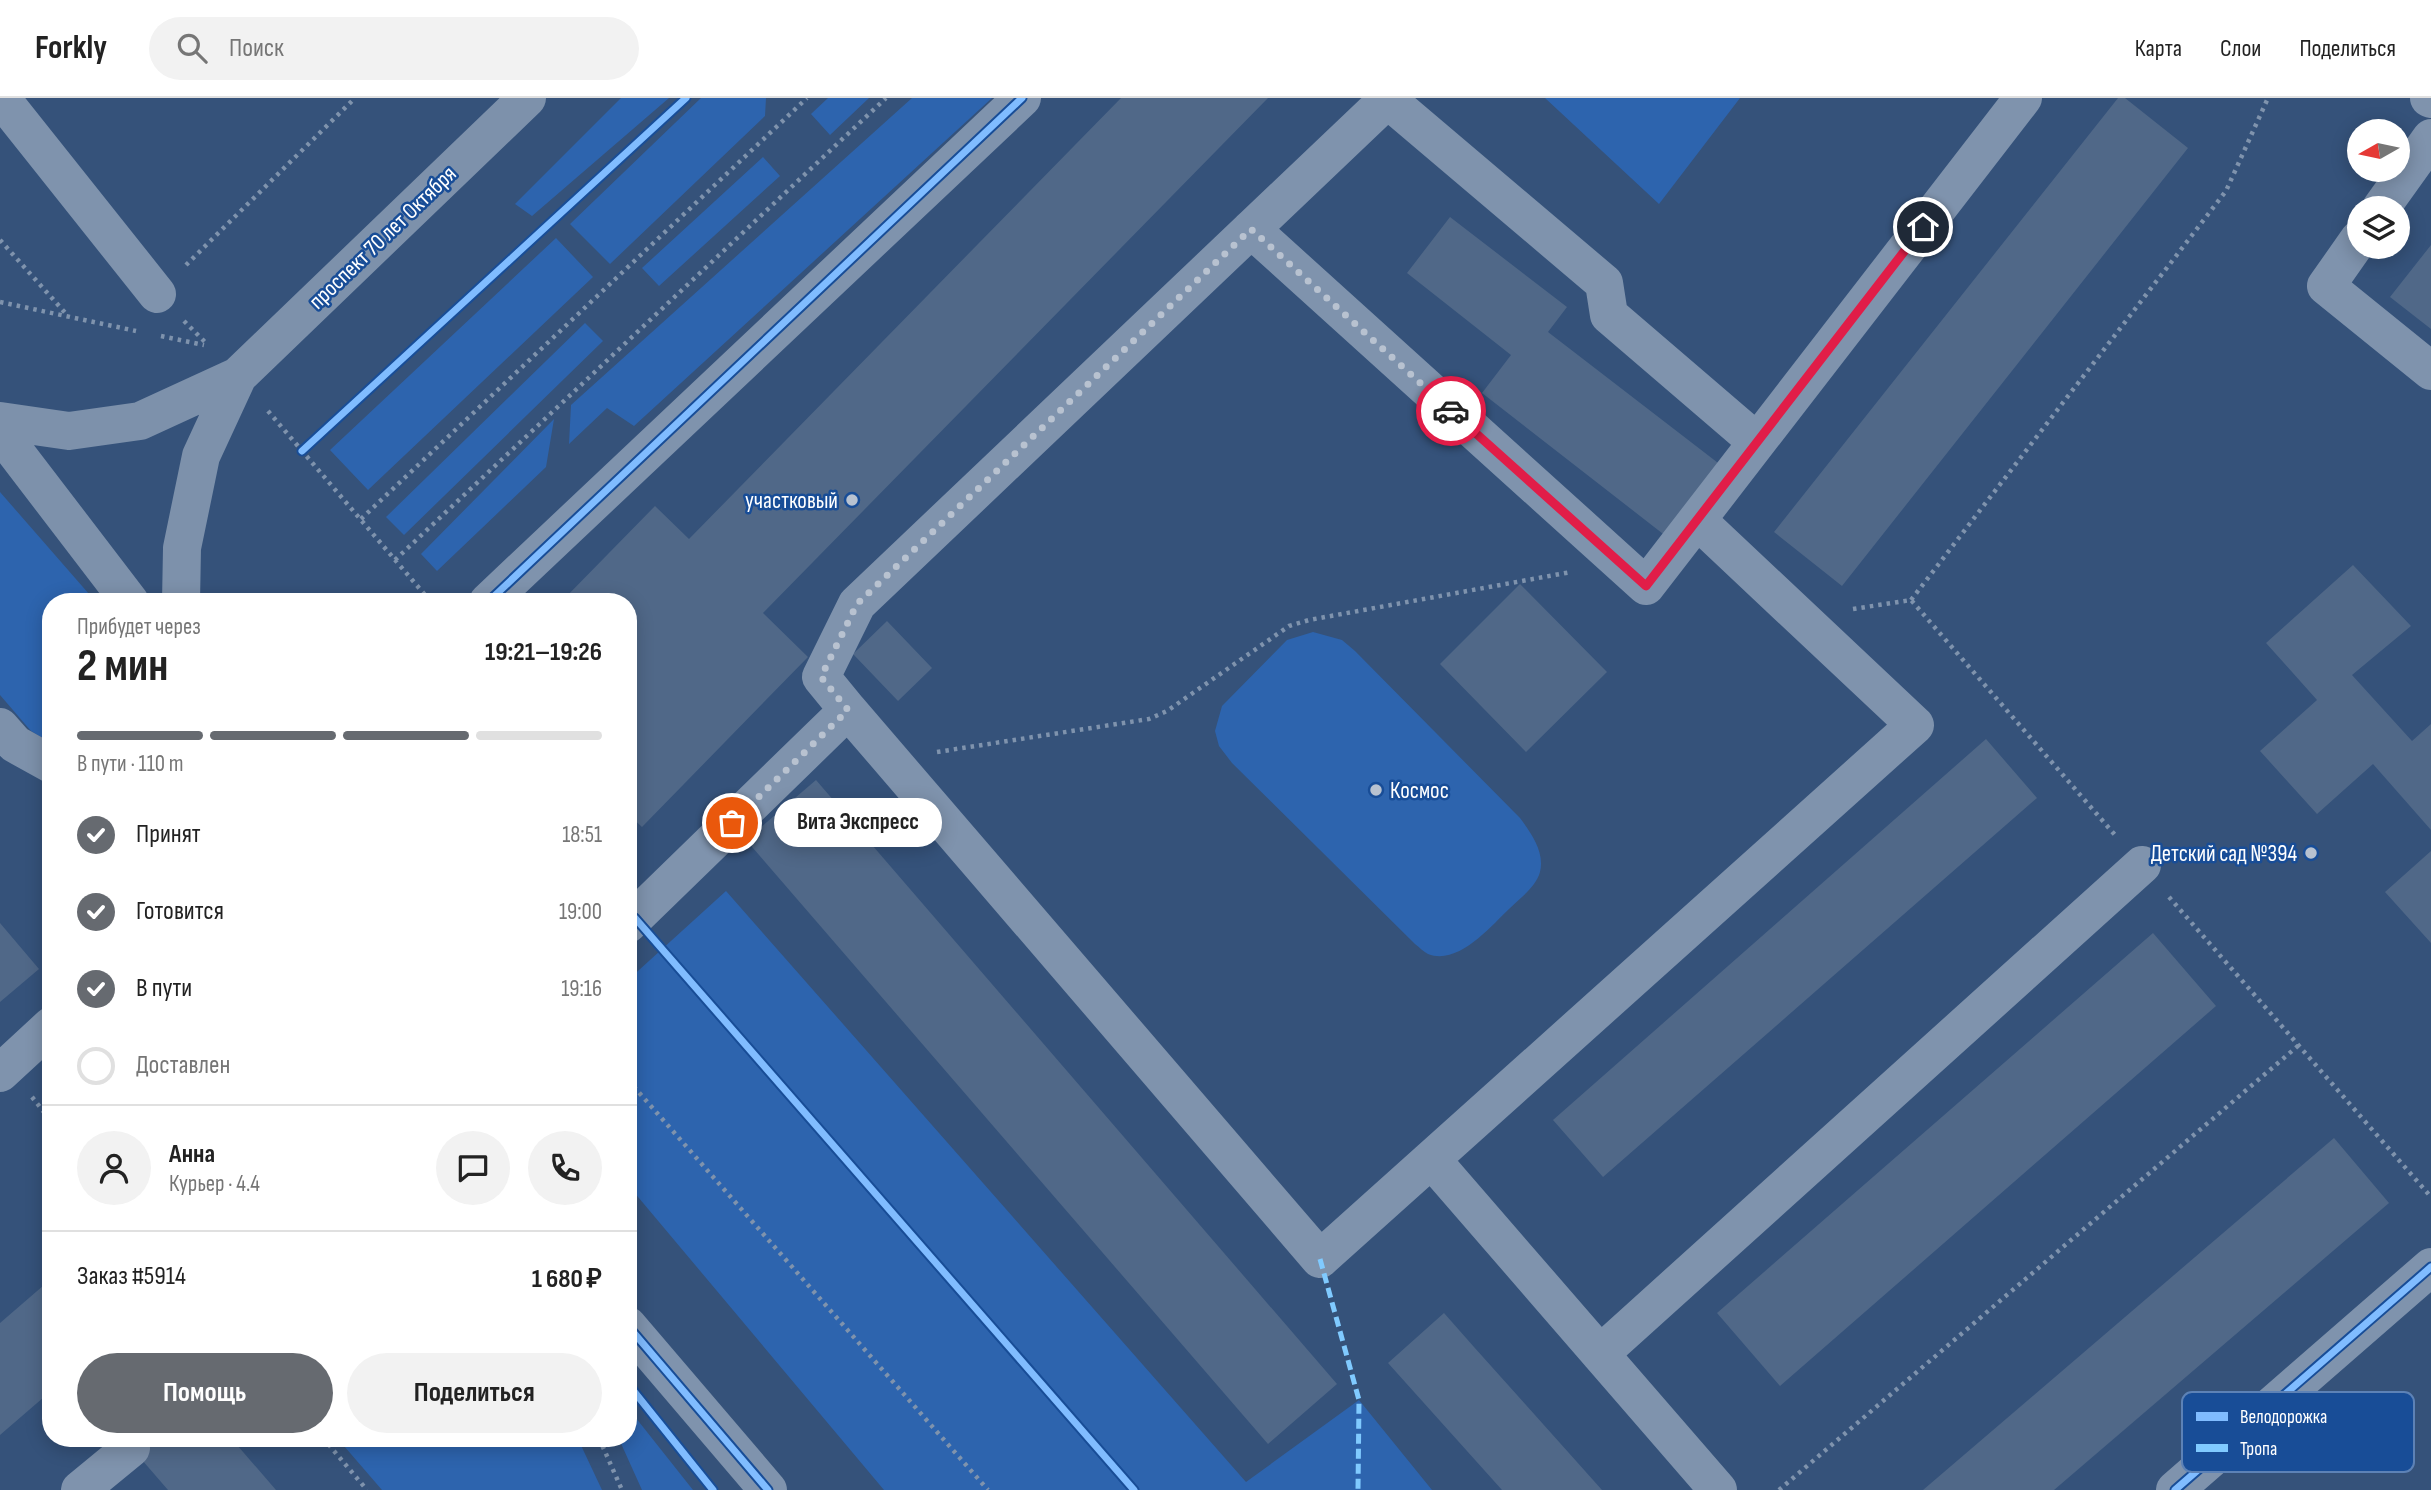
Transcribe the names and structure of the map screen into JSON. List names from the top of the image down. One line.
{"streets":{"main road":["проспект 70 лет Октября"]},"places":["участковый","Космос","Вита Экспресс","Детский сад №394"],"legend":["Велодорожка","Тропа"],"north":"left","page":{"header":"Forkly","search":"Поиск","nav":["Карта","Слои","Поделиться"],"heading":["2 мин","Прибудет через","19:21–19:26"],"panel":["Анна","Курьер · 4.4","Заказ #5914","1 680 ₽"],"bar":"В пути · 110 m","list":[["Принят","18:51"],["Готовится","19:00"],["В пути","19:16"],"Доставлен"],"bubble":"Вита Экспресс","buttons":["Помощь","Поделиться"]}}
